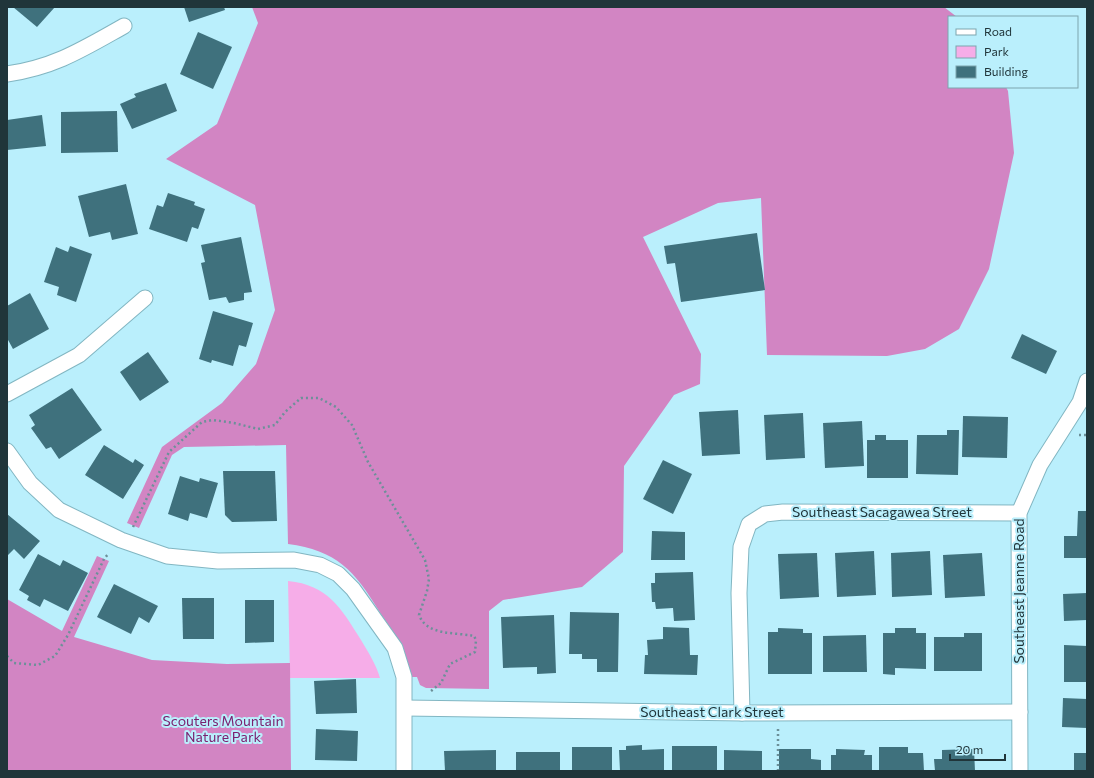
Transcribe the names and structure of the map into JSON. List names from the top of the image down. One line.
{"streets":{"street":["Southeast Sacagawea Street","Southeast Jeanne Road","Southeast Clark Street"]},"crossings":[["Southeast Sacagawea Street","Southeast Jeanne Road"],["Southeast Sacagawea Street","Southeast Clark Street"],["Southeast Jeanne Road","Southeast Clark Street"]],"parks":["Scouters Mountain Nature Park"],"legend":["Road","Park","Building"],"scale_bar":"20 m"}
